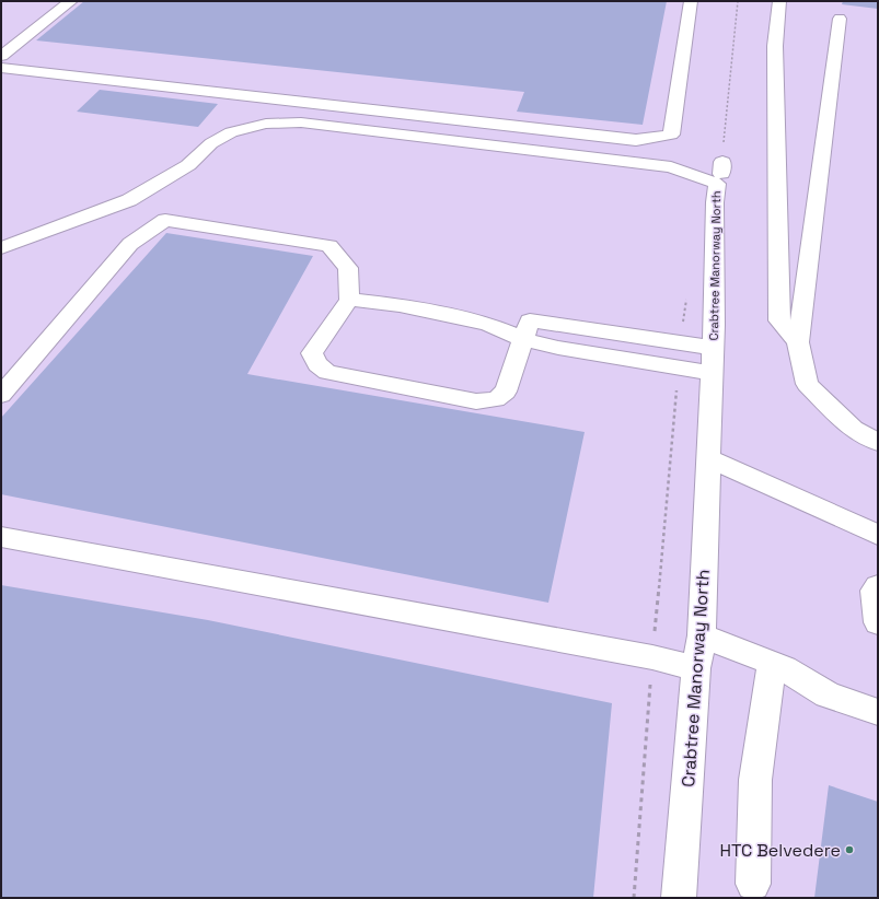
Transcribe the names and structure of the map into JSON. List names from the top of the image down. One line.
{"streets":{"street":["Crabtree Manorway North"]},"places":["HTC Belvedere"]}
